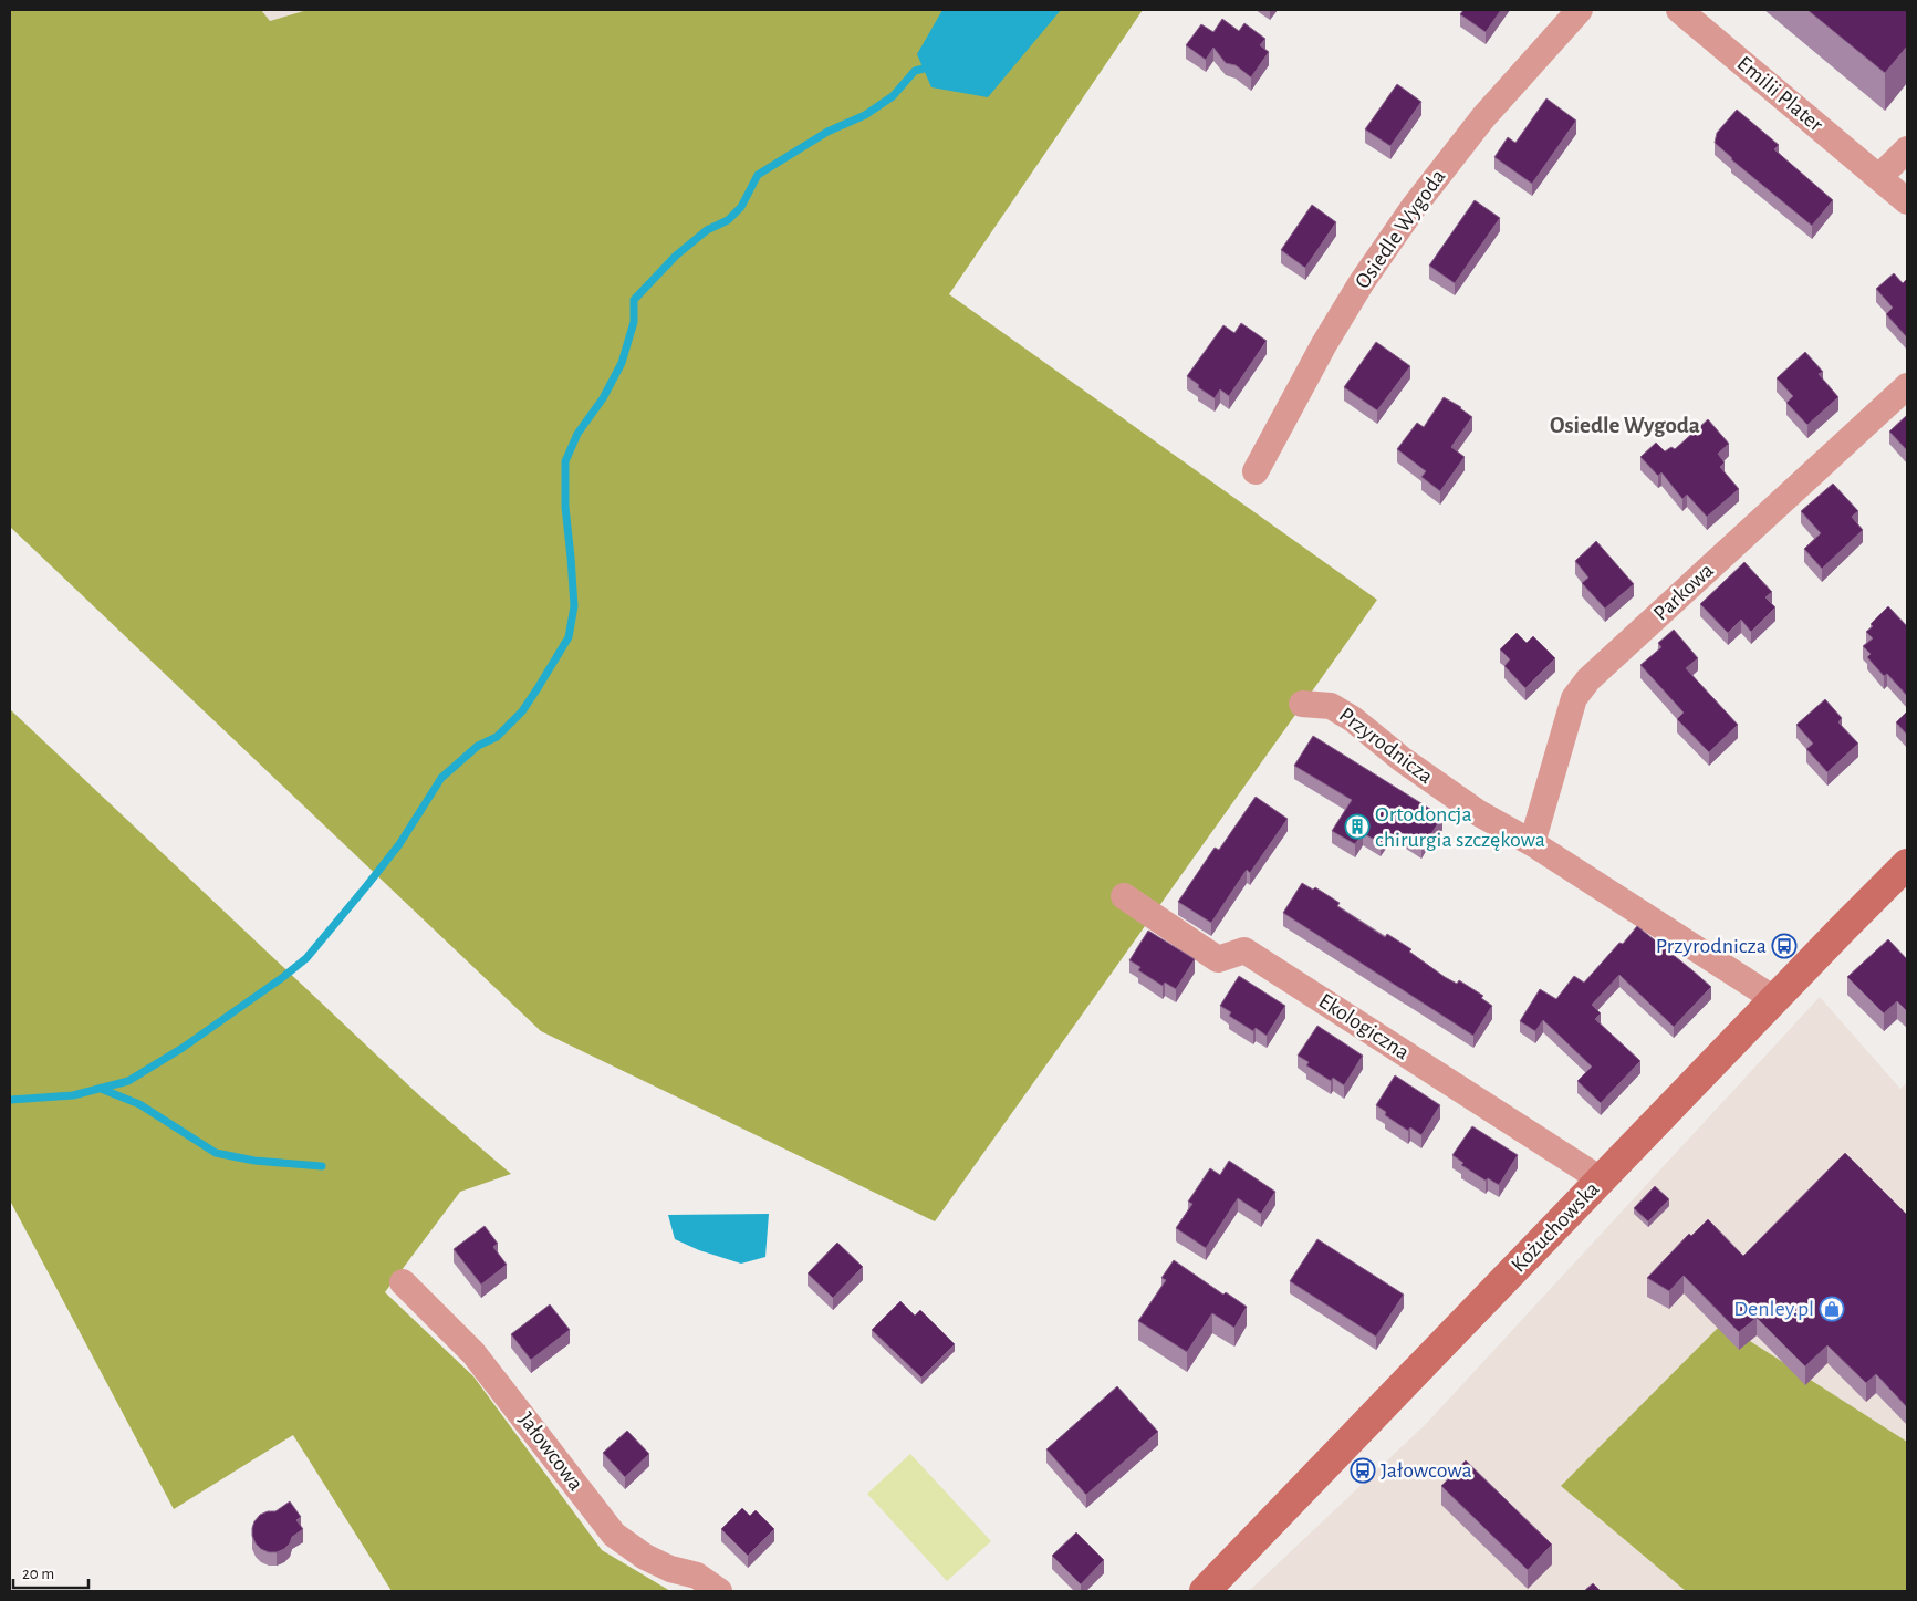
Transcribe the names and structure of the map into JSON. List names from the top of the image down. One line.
{"streets":{"main road":["Kożuchowska"],"street":["Emilii Plater","Osiedle Wygoda","Parkowa","Przyrodnicza","Ekologiczna","Jałowcowa"]},"crossings":[["Parkowa","Przyrodnicza"],["Przyrodnicza","Kożuchowska"],["Ekologiczna","Kożuchowska"]],"districts":["Osiedle Wygoda"],"places":{"building":["Ortodoncja chirurgia szczękowa"],"bus stop":["Przyrodnicza","Jałowcowa"],"shop":["Denley.pl"]},"scale_bar":"20 m"}
